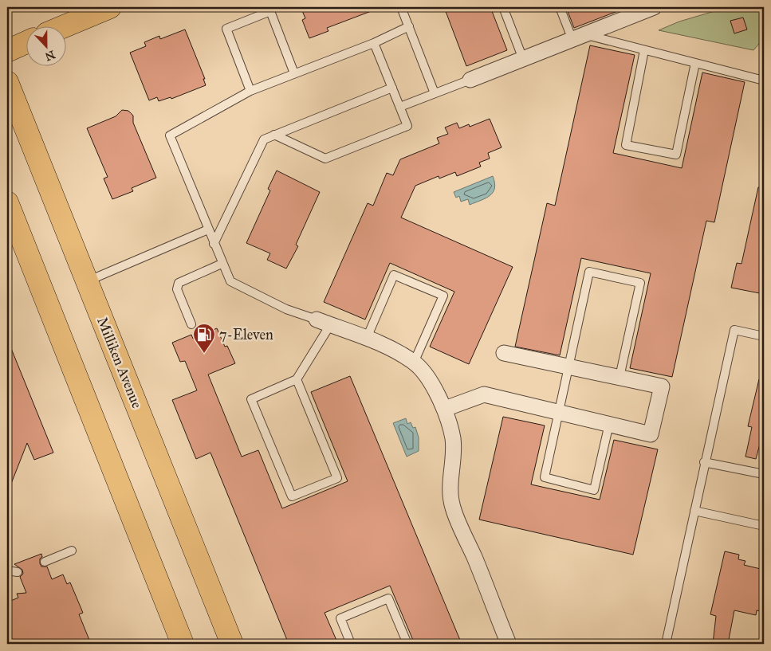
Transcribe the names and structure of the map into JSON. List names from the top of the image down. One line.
{"streets":{"main road":["Milliken Avenue"]},"places":{"fuel station":["7-Eleven"]},"north":"bottom"}
